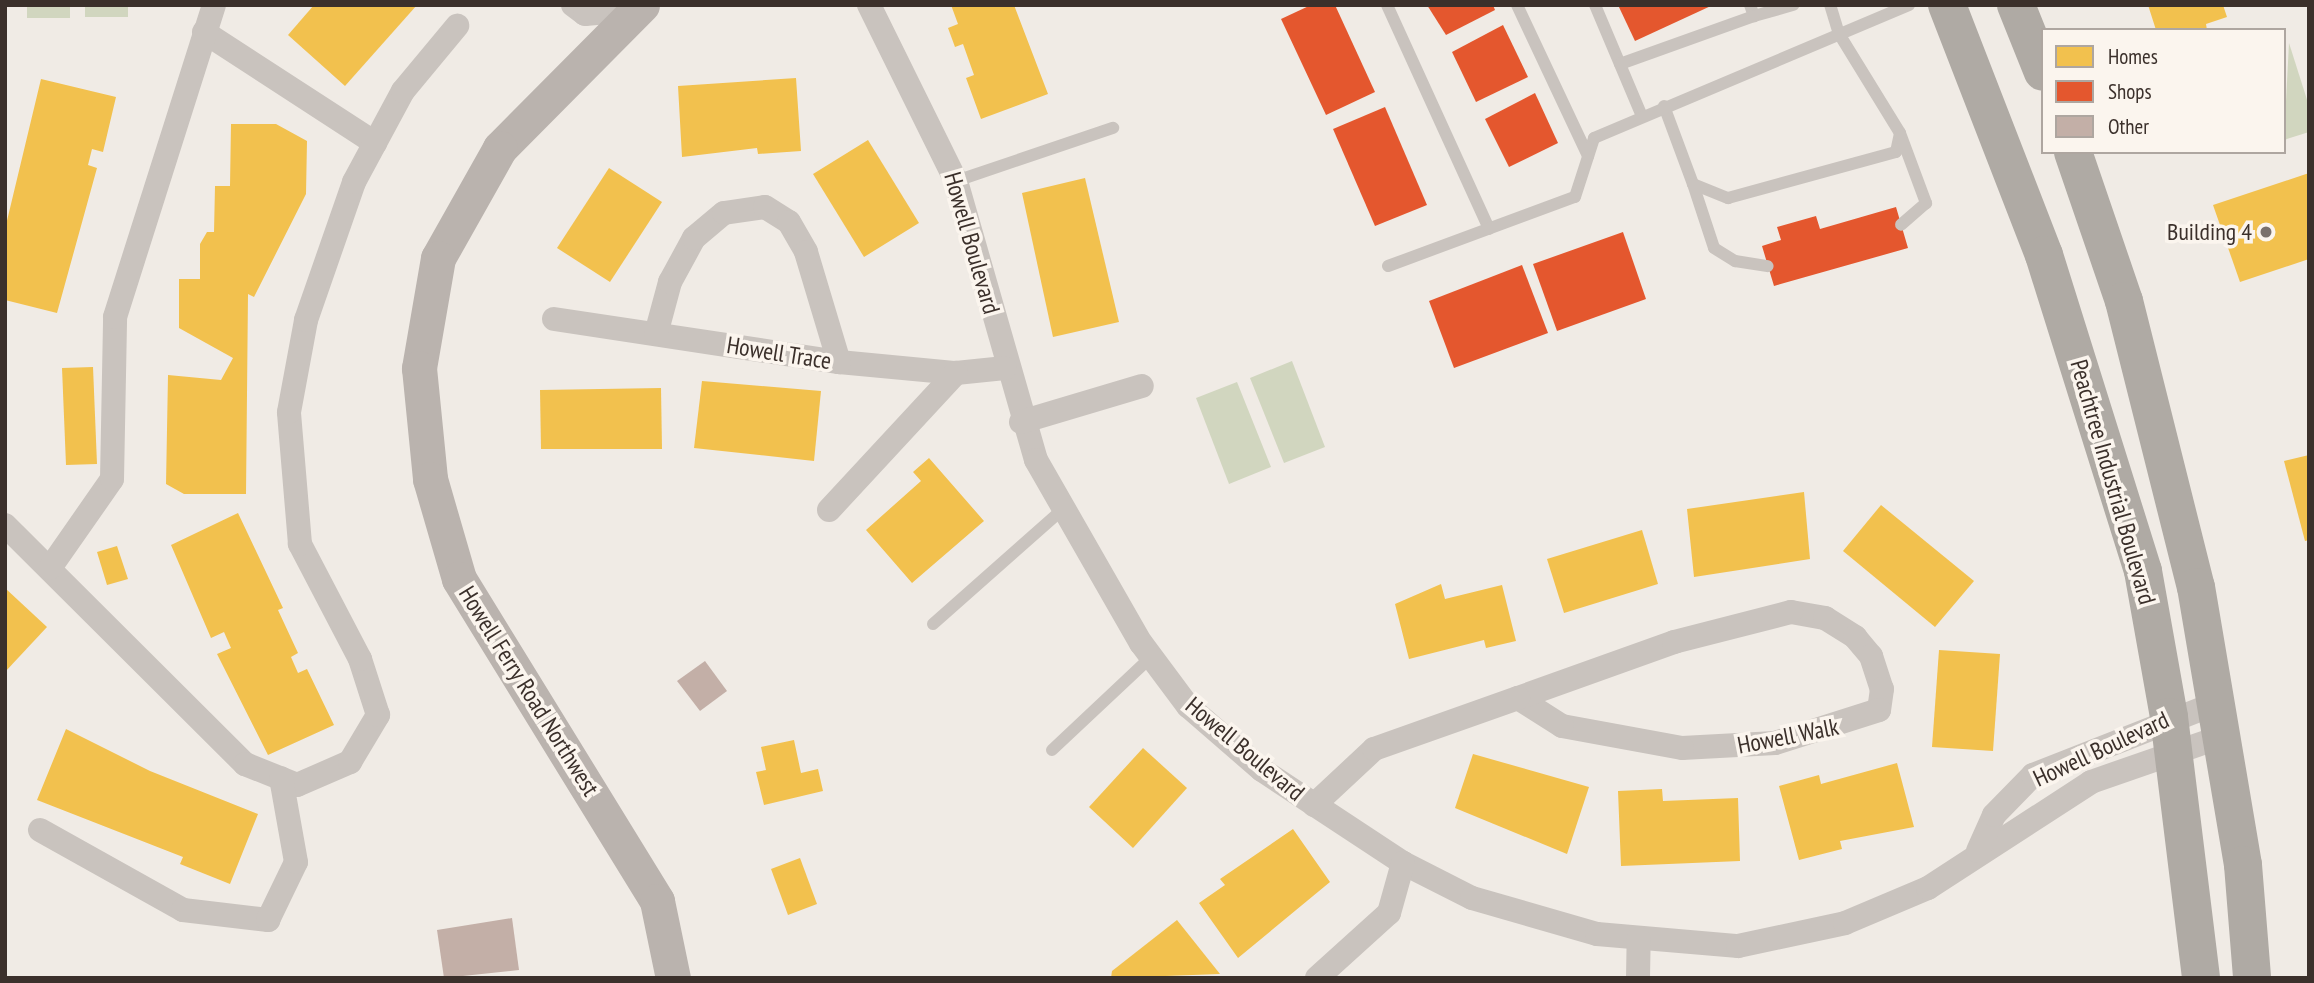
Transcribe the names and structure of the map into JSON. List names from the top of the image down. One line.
{"streets":{"highway":["Peachtree Industrial Boulevard"],"street":["Howell Boulevard","Howell Trace","Howell Ferry Road Northwest","Howell Walk"]},"crossings":[["Howell Boulevard","Howell Trace"],["Howell Boulevard","Peachtree Industrial Boulevard"],["Howell Boulevard","Howell Walk"]],"places":["Building 4"],"legend":["Homes","Shops","Other"]}
